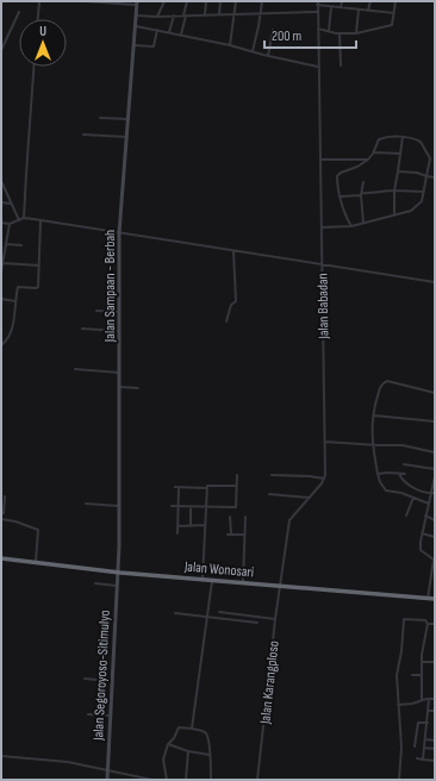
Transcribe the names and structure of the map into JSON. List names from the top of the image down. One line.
{"streets":{"highway":["Jalan Wonosari"],"main road":["Jalan Sampaan - Berbah","Jalan Segoroyoso-Sitimulyo"],"street":["Jalan Babadan","Jalan Karangploso"]},"crossings":[["Jalan Sampaan - Berbah","Jalan Wonosari"],["Jalan Sampaan - Berbah","Jalan Segoroyoso-Sitimulyo"],["Jalan Wonosari","Jalan Segoroyoso-Sitimulyo"],["Jalan Wonosari","Jalan Karangploso"]],"scale_bar":"200 m","north":"top"}
